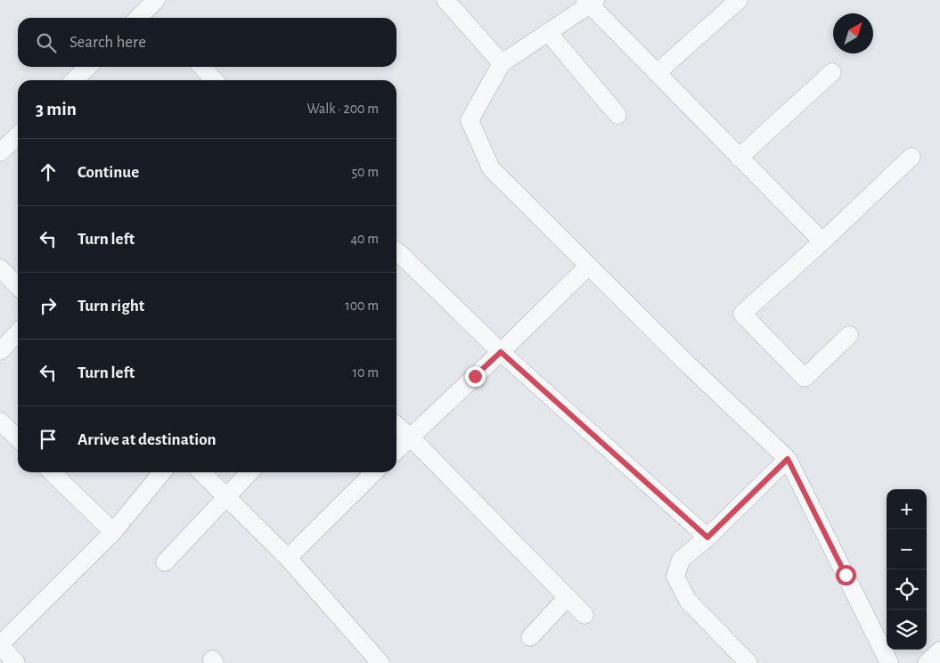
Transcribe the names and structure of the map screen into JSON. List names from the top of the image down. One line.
{"north":"top right","page":{"search":"Search here","heading":["3 min","Walk · 200 m"],"list":[["Continue","50 m"],["Turn left","40 m"],["Turn right","100 m"],["Turn left","10 m"],"Arrive at destination"],"map_buttons":["+","−"]}}
